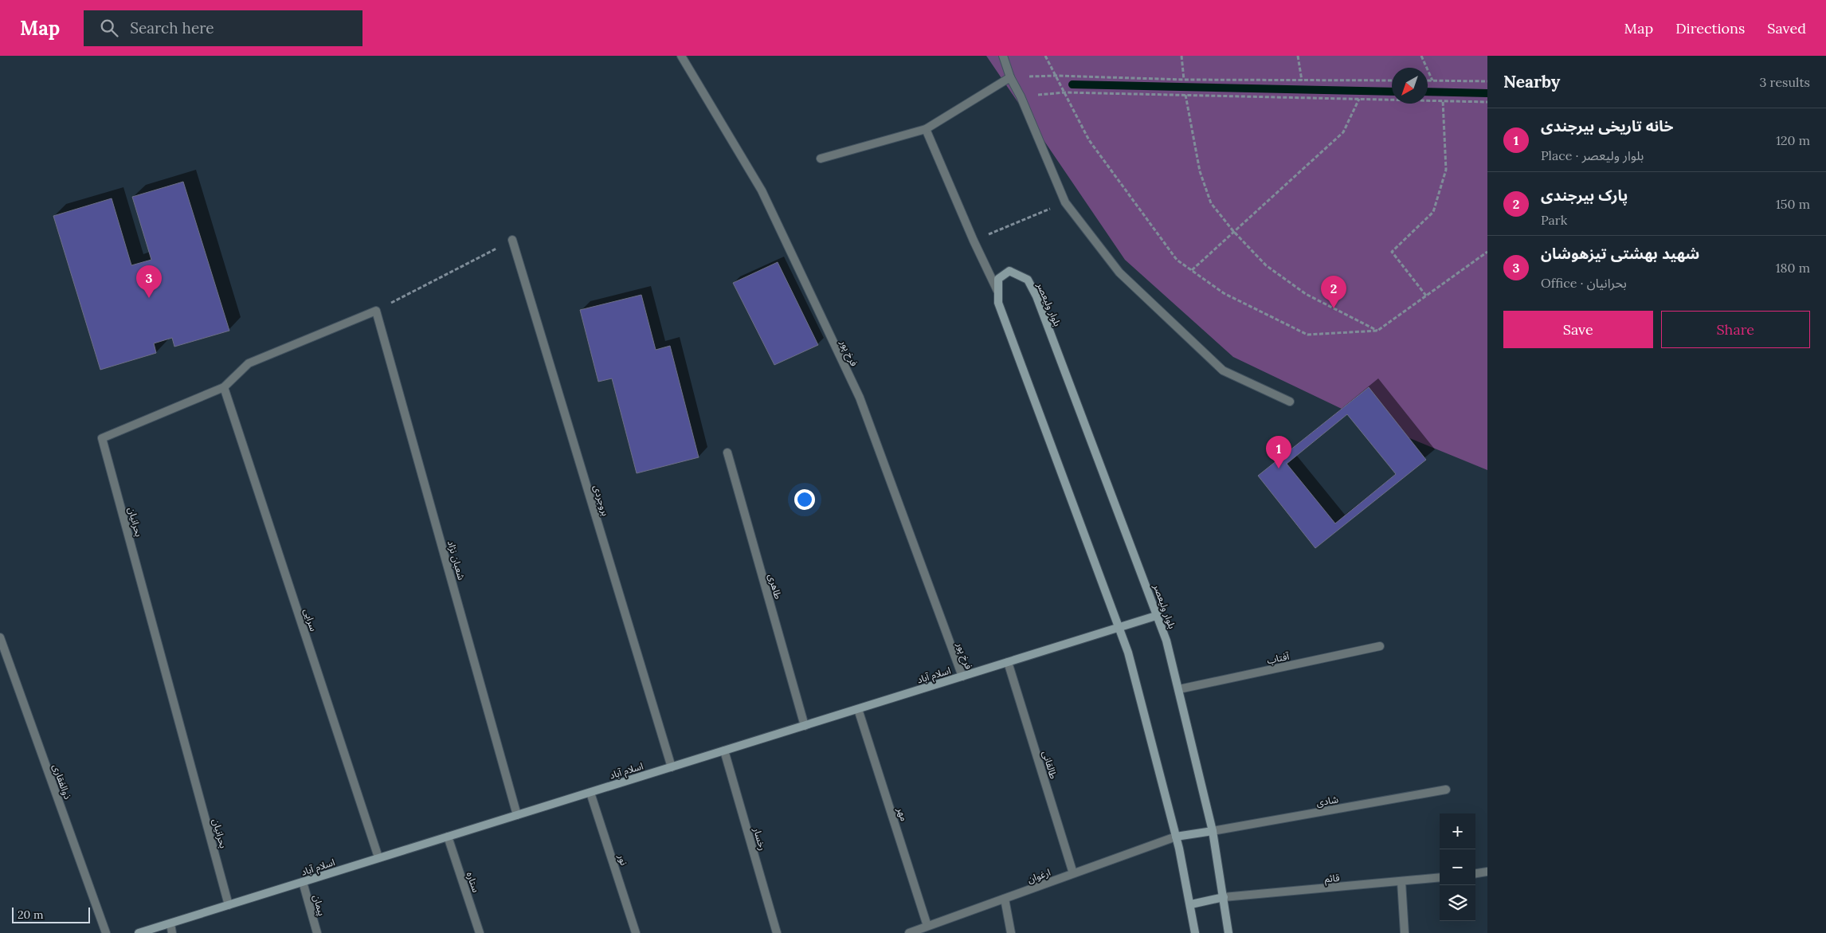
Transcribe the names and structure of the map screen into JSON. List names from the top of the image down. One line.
{"streets":{"street":["بلوار ولیعصر","فرخ پور","بروجردی","بحرانیان","شعبان نژاد","طاهری","سرایی","آفتاب","اسلام آباد","طالقانی","ذوالفقاری","شادی","مهر","رخسار","نور","ارغوان","قائم","ستاره","پیمان"]},"crossings":[["بلوار ولیعصر","آفتاب"],["بلوار ولیعصر","اسلام آباد"],["بلوار ولیعصر","شادی"],["بلوار ولیعصر","ارغوان"],["بلوار ولیعصر","قائم"],["فرخ پور","اسلام آباد"],["بروجردی","اسلام آباد"],["بحرانیان","شعبان نژاد"],["بحرانیان","سرایی"],["بحرانیان","اسلام آباد"],["شعبان نژاد","اسلام آباد"],["طاهری","اسلام آباد"],["سرایی","اسلام آباد"],["اسلام آباد","طالقانی"],["اسلام آباد","مهر"],["اسلام آباد","رخسار"],["اسلام آباد","نور"],["اسلام آباد","ستاره"],["اسلام آباد","پیمان"],["طالقانی","ارغوان"],["مهر","ارغوان"]],"scale_bar":"20 m","north":"bottom left","page":{"header":"Map","search":"Search here","nav":["Map","Directions","Saved"],"heading":["Nearby","3 results"],"list":[{"mark":"1","name":"خانه تاریخی بیرجندی","note":"Place · بلوار ولیعصر","value":"120 m"},{"mark":"2","name":"پارک بیرجندی","note":"Park","value":"150 m"},{"mark":"3","name":"شهید بهشتی تیزهوشان","note":"Office · بحرانیان","value":"180 m"}],"pins":["3","2","1"],"buttons":["Save","Share"],"map_buttons":["+","−"],"scale":"20 m"}}
